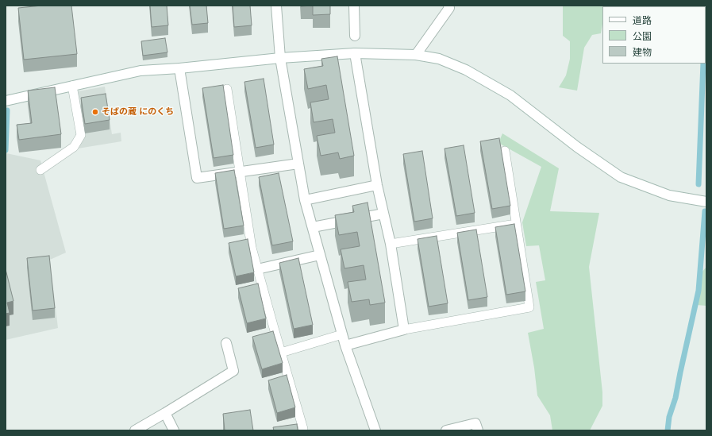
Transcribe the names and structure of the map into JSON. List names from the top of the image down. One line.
{"places":["そばの蔵 にのくち"],"legend":["道路","公園","建物"]}
